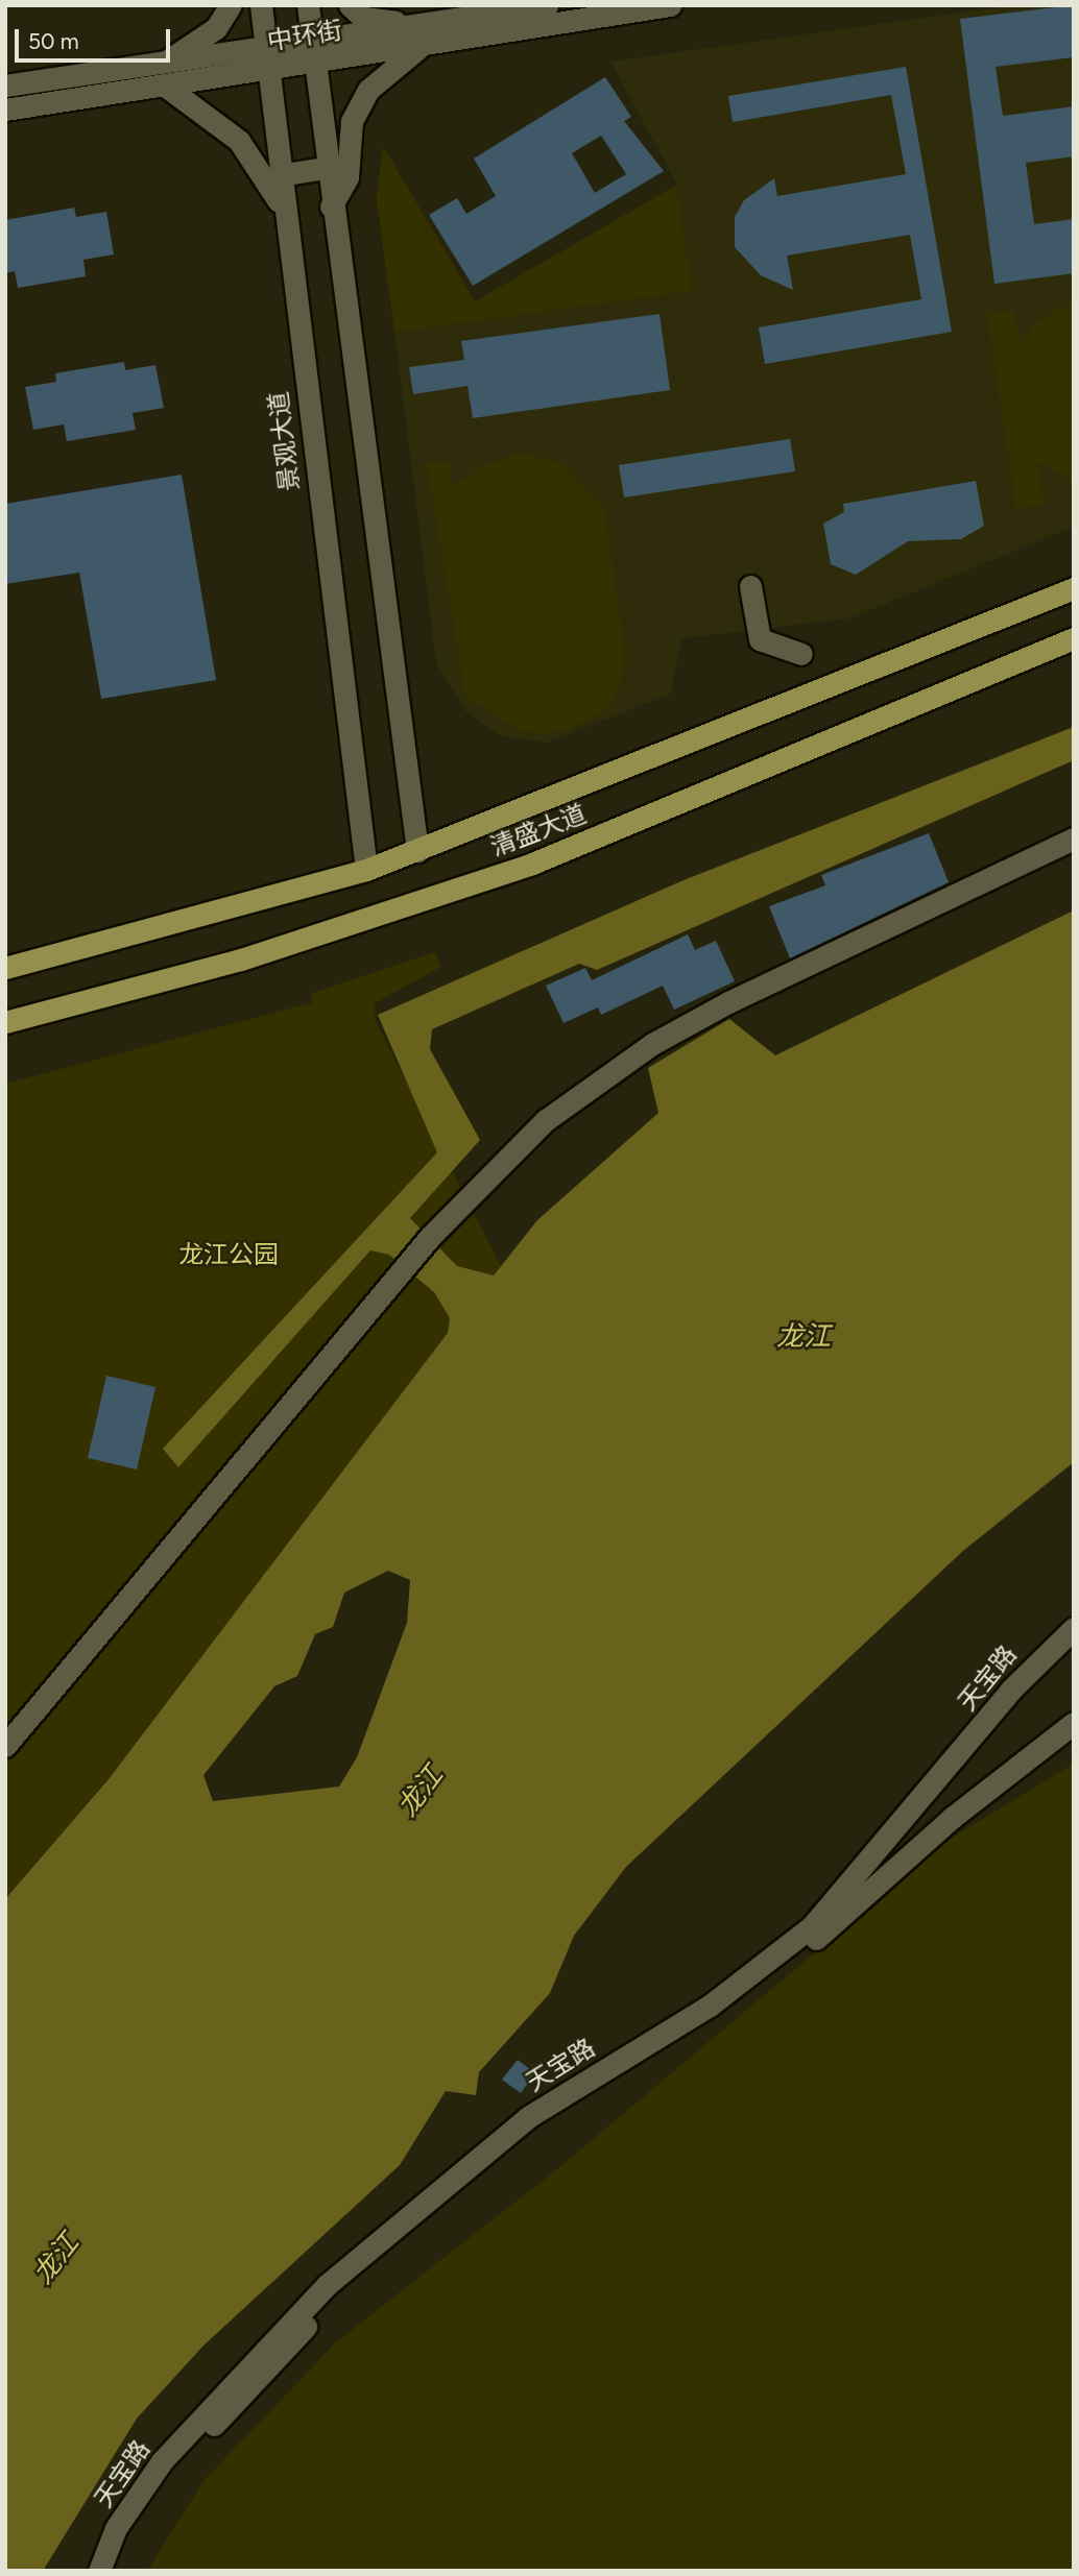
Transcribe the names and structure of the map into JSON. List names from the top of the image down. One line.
{"streets":{"main road":["清盛大道"],"street":["中环街","景观大道","天宝路"]},"crossings":[["中环街","景观大道"],["景观大道","清盛大道"]],"water":["龙江"],"parks":["龙江公园"],"scale_bar":"50 m"}
